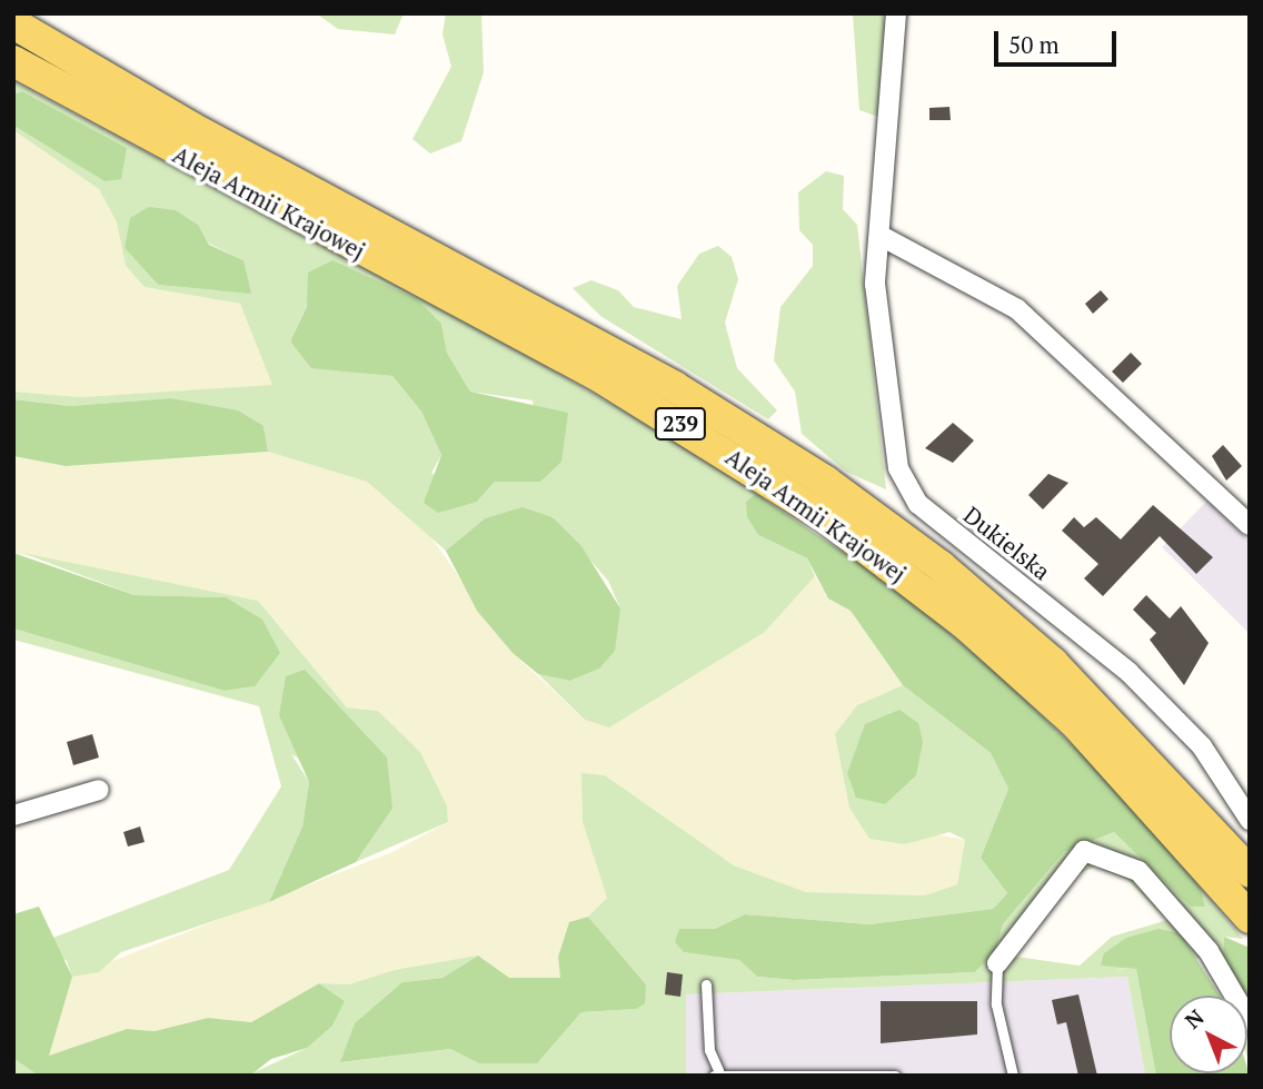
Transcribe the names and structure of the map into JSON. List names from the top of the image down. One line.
{"streets":{"main road":["Aleja Armii Krajowej","239"],"street":["Dukielska"]},"scale_bar":"50 m","north":"top left"}
